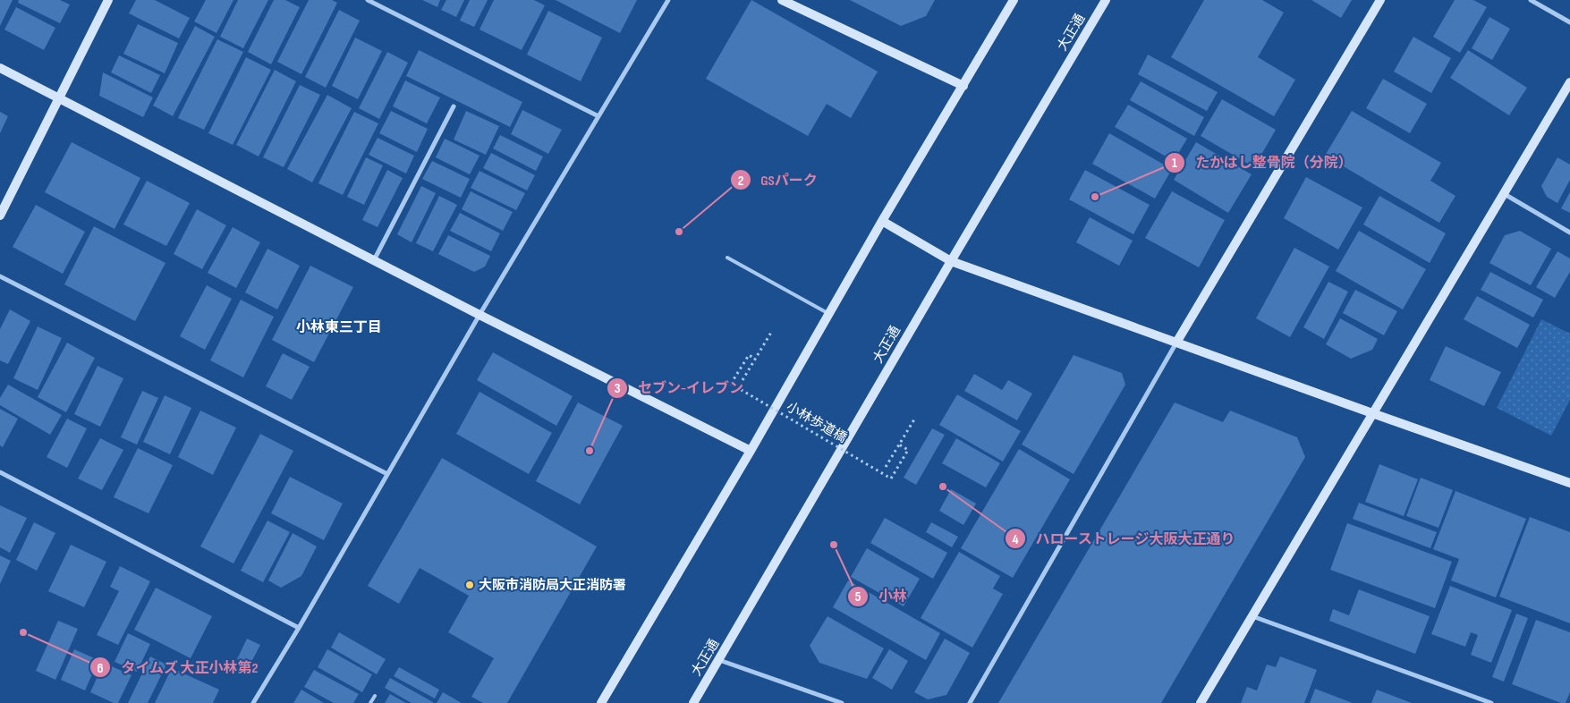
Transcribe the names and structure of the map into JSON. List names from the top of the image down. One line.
{"streets":{"street":["大正通"],"path":["小林歩道橋"]},"districts":["小林東三丁目"],"places":["たかはし整骨院（分院）","GSパーク","セブン-イレブン","ハローストレージ大阪大正通り","小林","大阪市消防局大正消防署","タイムズ 大正小林第2"]}
